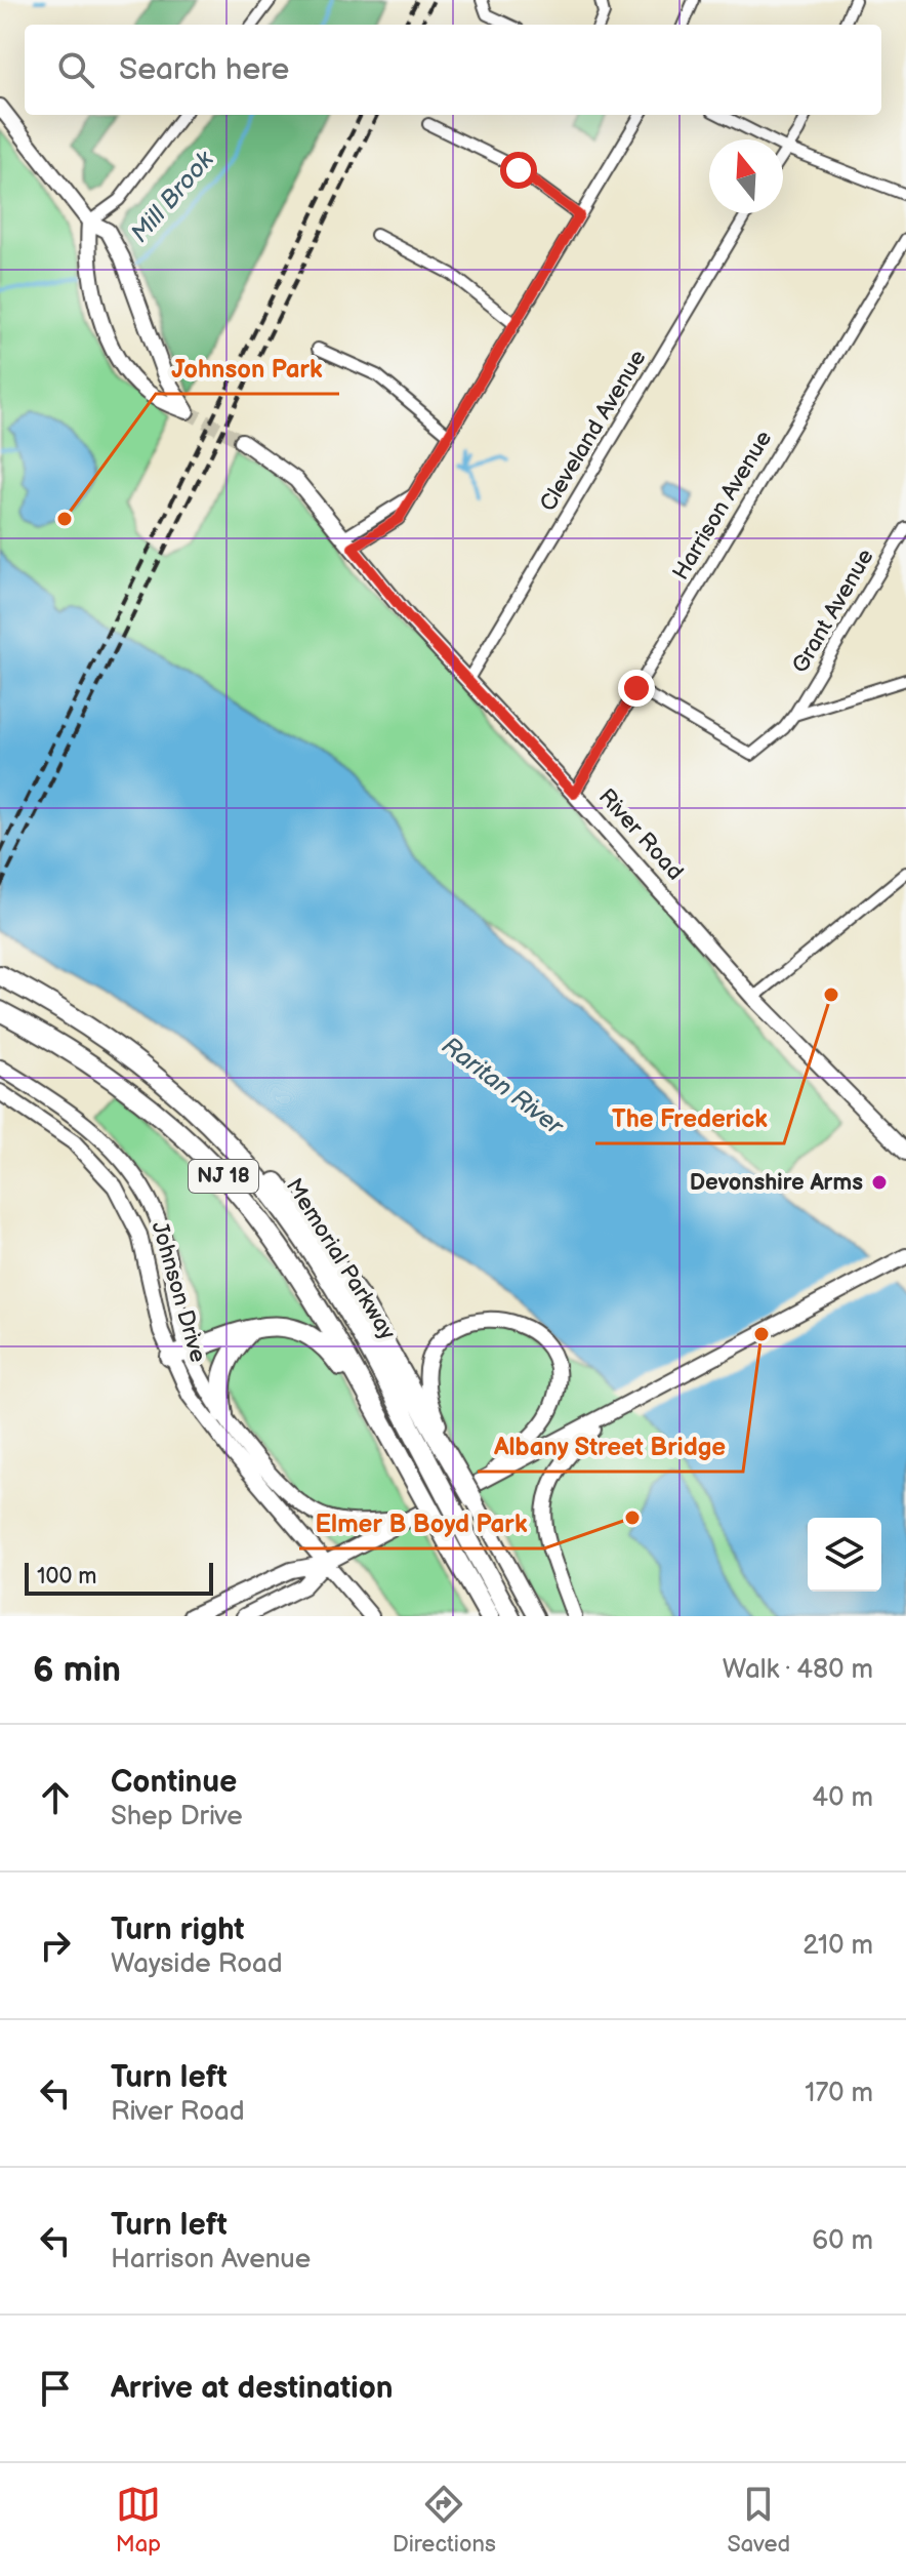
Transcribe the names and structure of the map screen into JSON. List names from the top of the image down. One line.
{"streets":{"highway":["NJ 18","Memorial Parkway"],"street":["Cleveland Avenue","Harrison Avenue","Grant Avenue","River Road","Johnson Drive"]},"crossings":[["Cleveland Avenue","River Road"],["Harrison Avenue","River Road"]],"water":["Mill Brook","Raritan River"],"places":["Johnson Park","The Frederick","Devonshire Arms","Albany Street Bridge","Elmer B Boyd Park"],"scale_bar":"100 m","north":"top","page":{"search":"Search here","scale":"100 m","heading":["6 min","Walk · 480 m"],"list":[["Continue","Shep Drive","40 m"],["Turn right","Wayside Road","210 m"],["Turn left","River Road","170 m"],["Turn left","Harrison Avenue","60 m"],"Arrive at destination"],"nav":["Map","Directions","Saved"]}}
